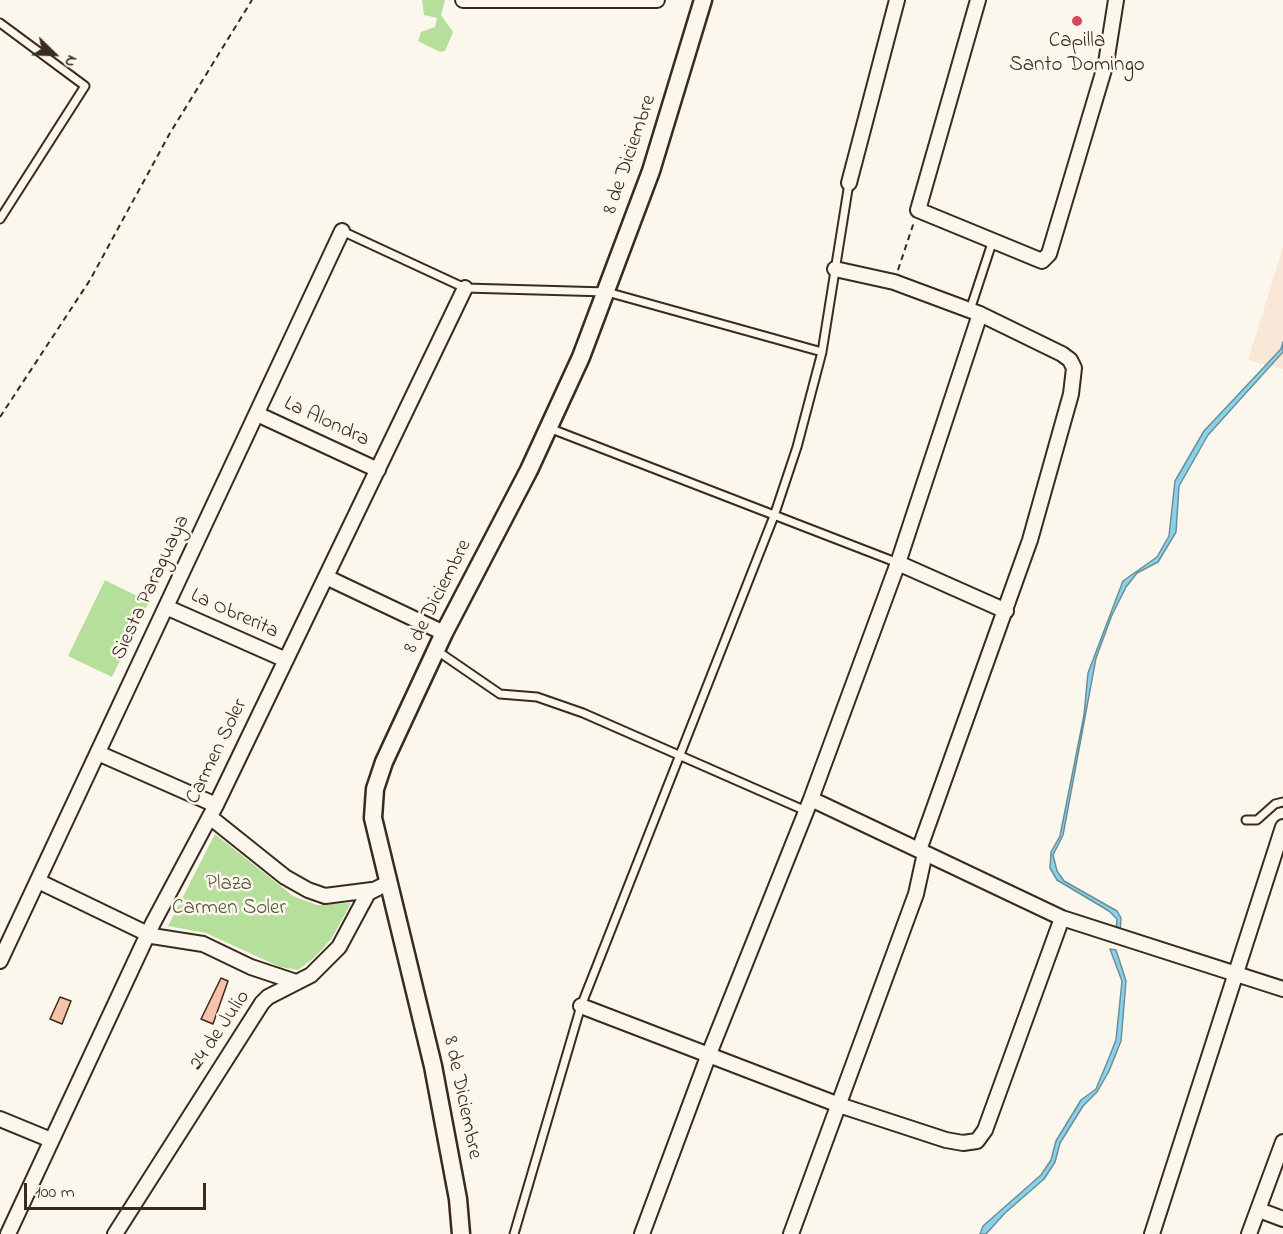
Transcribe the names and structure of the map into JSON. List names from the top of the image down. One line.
{"streets":{"street":["8 de Diciembre","La Alondra","Siesta Paraguaya","La Obrerita","Carmen Soler","24 de Julio"]},"crossings":[["La Alondra","Siesta Paraguaya"],["La Alondra","Carmen Soler"],["Siesta Paraguaya","La Obrerita"],["La Obrerita","Carmen Soler"]],"parks":["Plaza Carmen Soler"],"places":["Capilla Santo Domingo"],"scale_bar":"100 m","north":"bottom right"}
